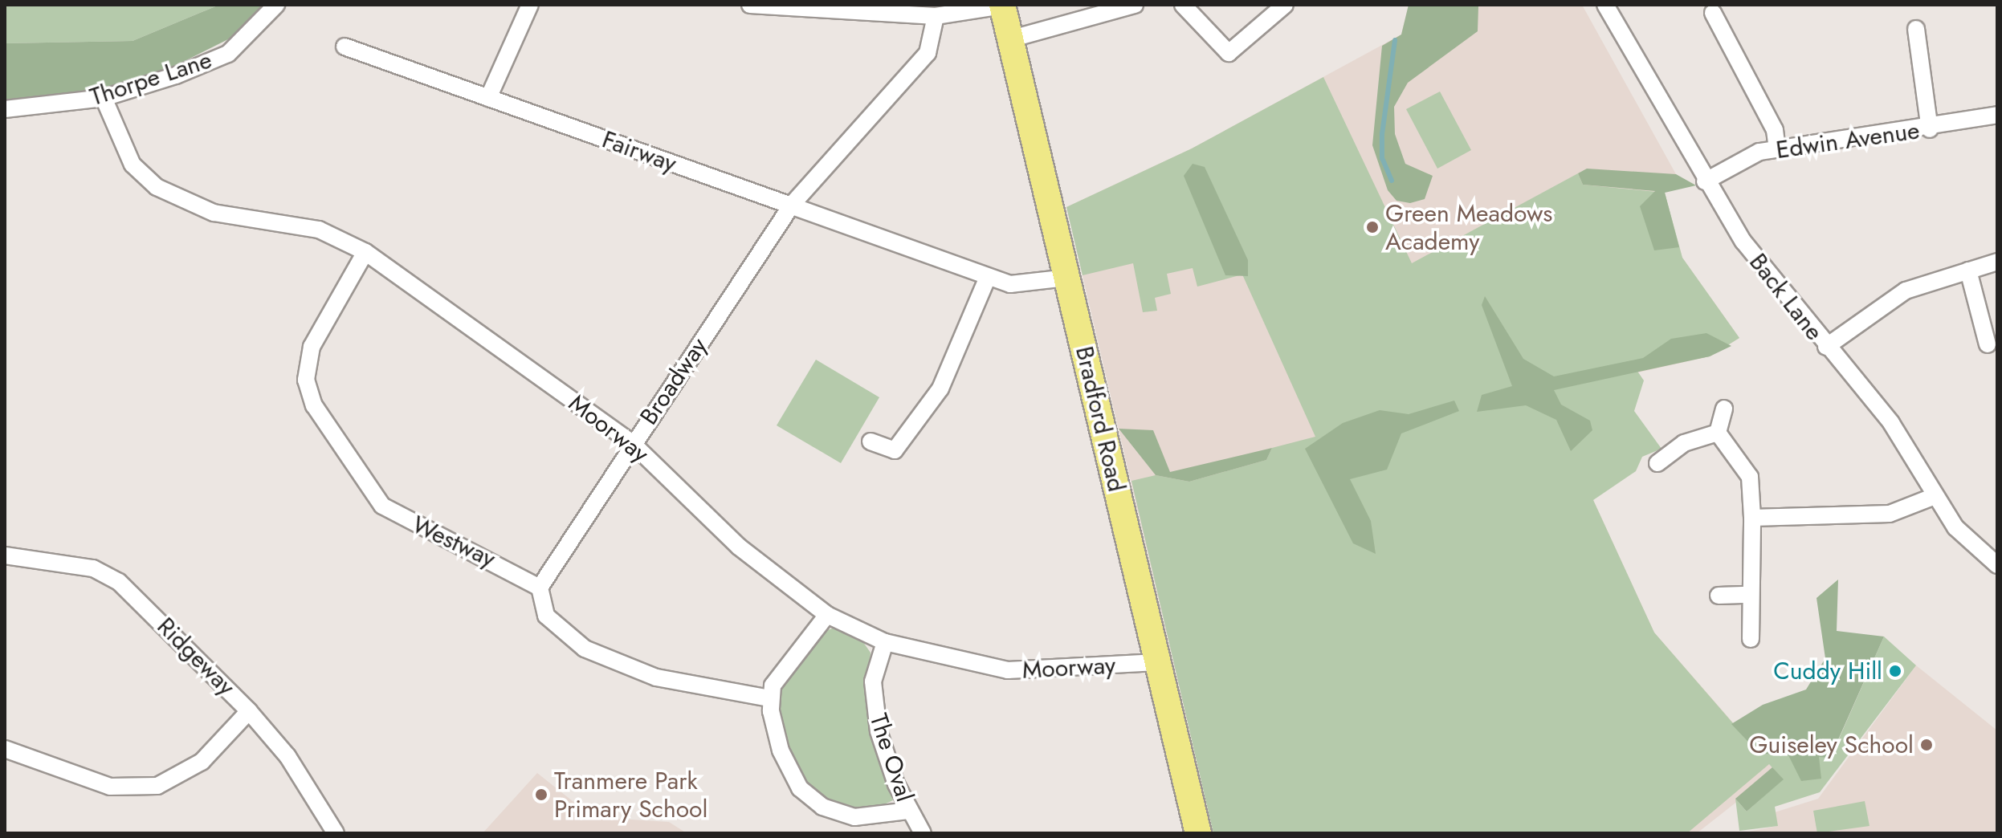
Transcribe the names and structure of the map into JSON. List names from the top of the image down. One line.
{"streets":{"main road":["Bradford Road"],"street":["Thorpe Lane","Edwin Avenue","Fairway","Back Lane","Broadway","Moorway","Westway","Ridgeway","The Oval"]},"crossings":[["Thorpe Lane","Moorway"],["Edwin Avenue","Back Lane"],["Fairway","Broadway"],["Fairway","Bradford Road"],["Broadway","Moorway"],["Broadway","Westway"],["Bradford Road","Moorway"],["Moorway","Westway"],["Moorway","The Oval"]],"places":["Green Meadows Academy","Cuddy Hill","Guiseley School","Tranmere Park Primary School"]}
